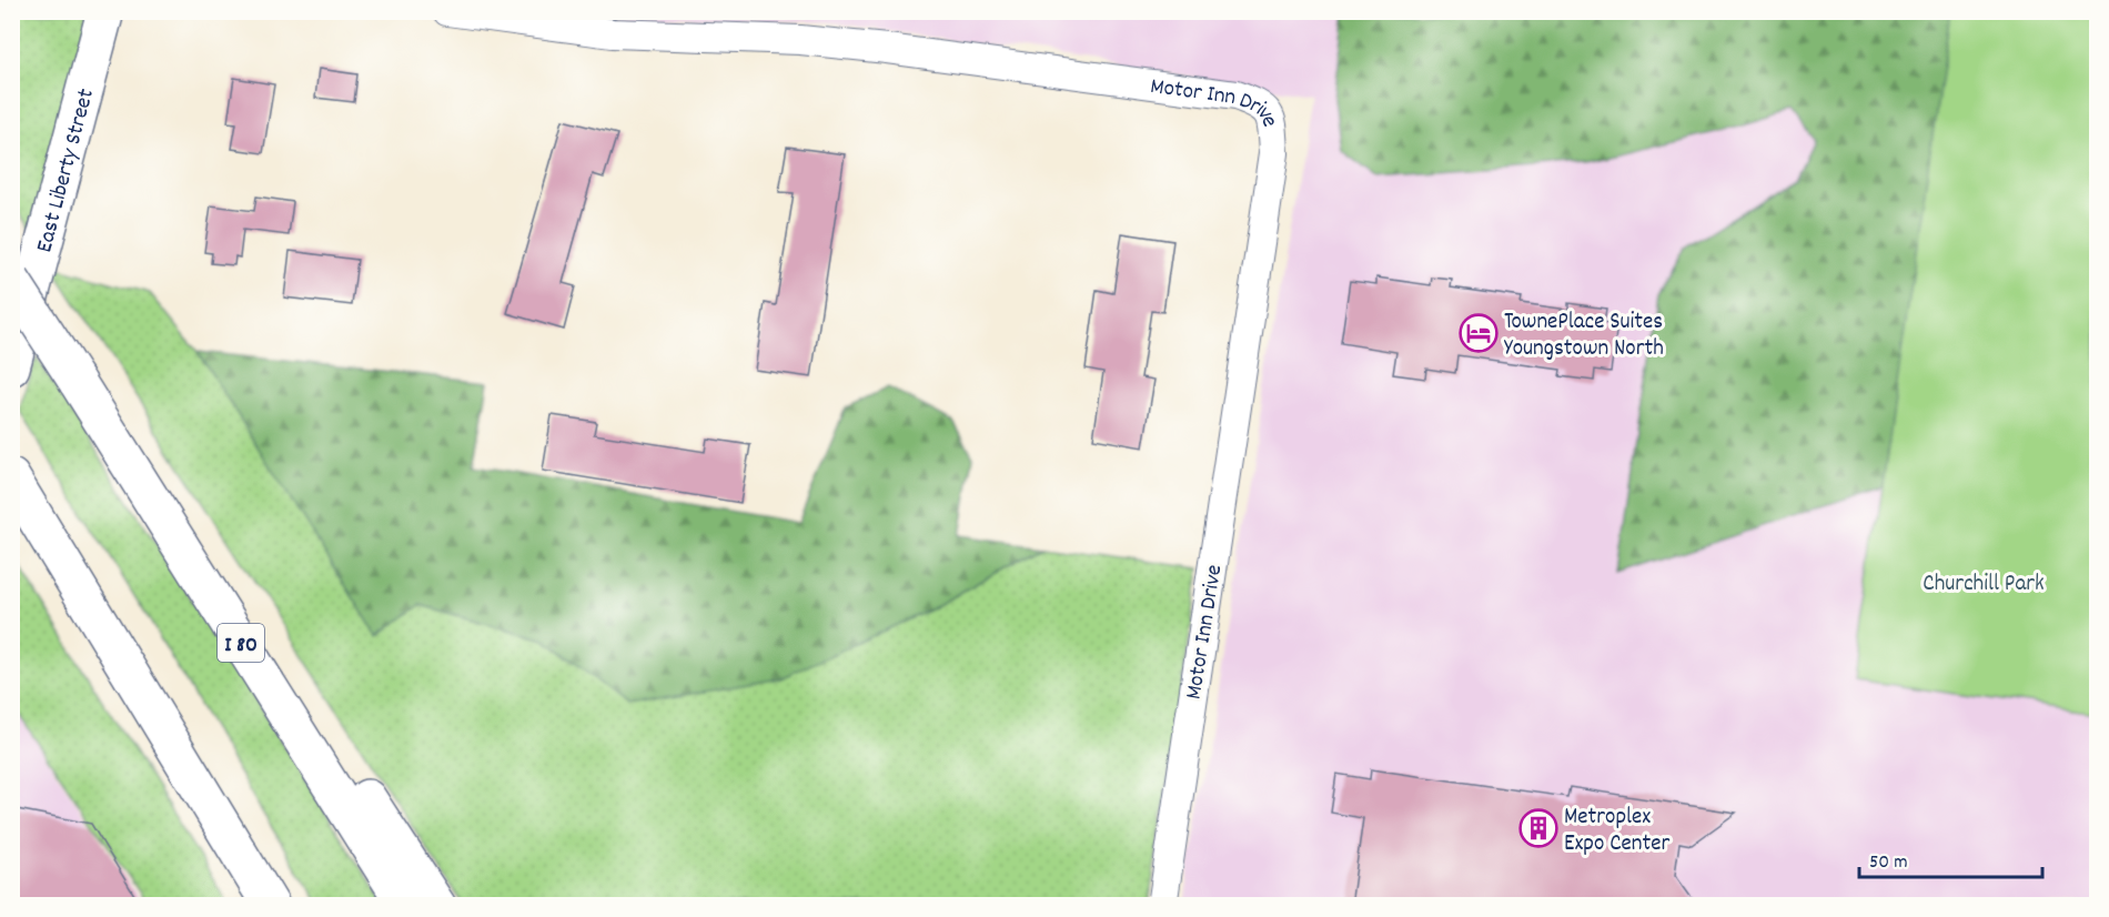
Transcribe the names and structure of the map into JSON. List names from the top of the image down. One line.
{"streets":{"main road":["East Liberty Street","I 80"],"street":["Motor Inn Drive"]},"parks":["Churchill Park"],"places":{"hotel":["TownePlace Suites Youngstown North"],"building":["Metroplex Expo Center"]},"scale_bar":"50 m"}
